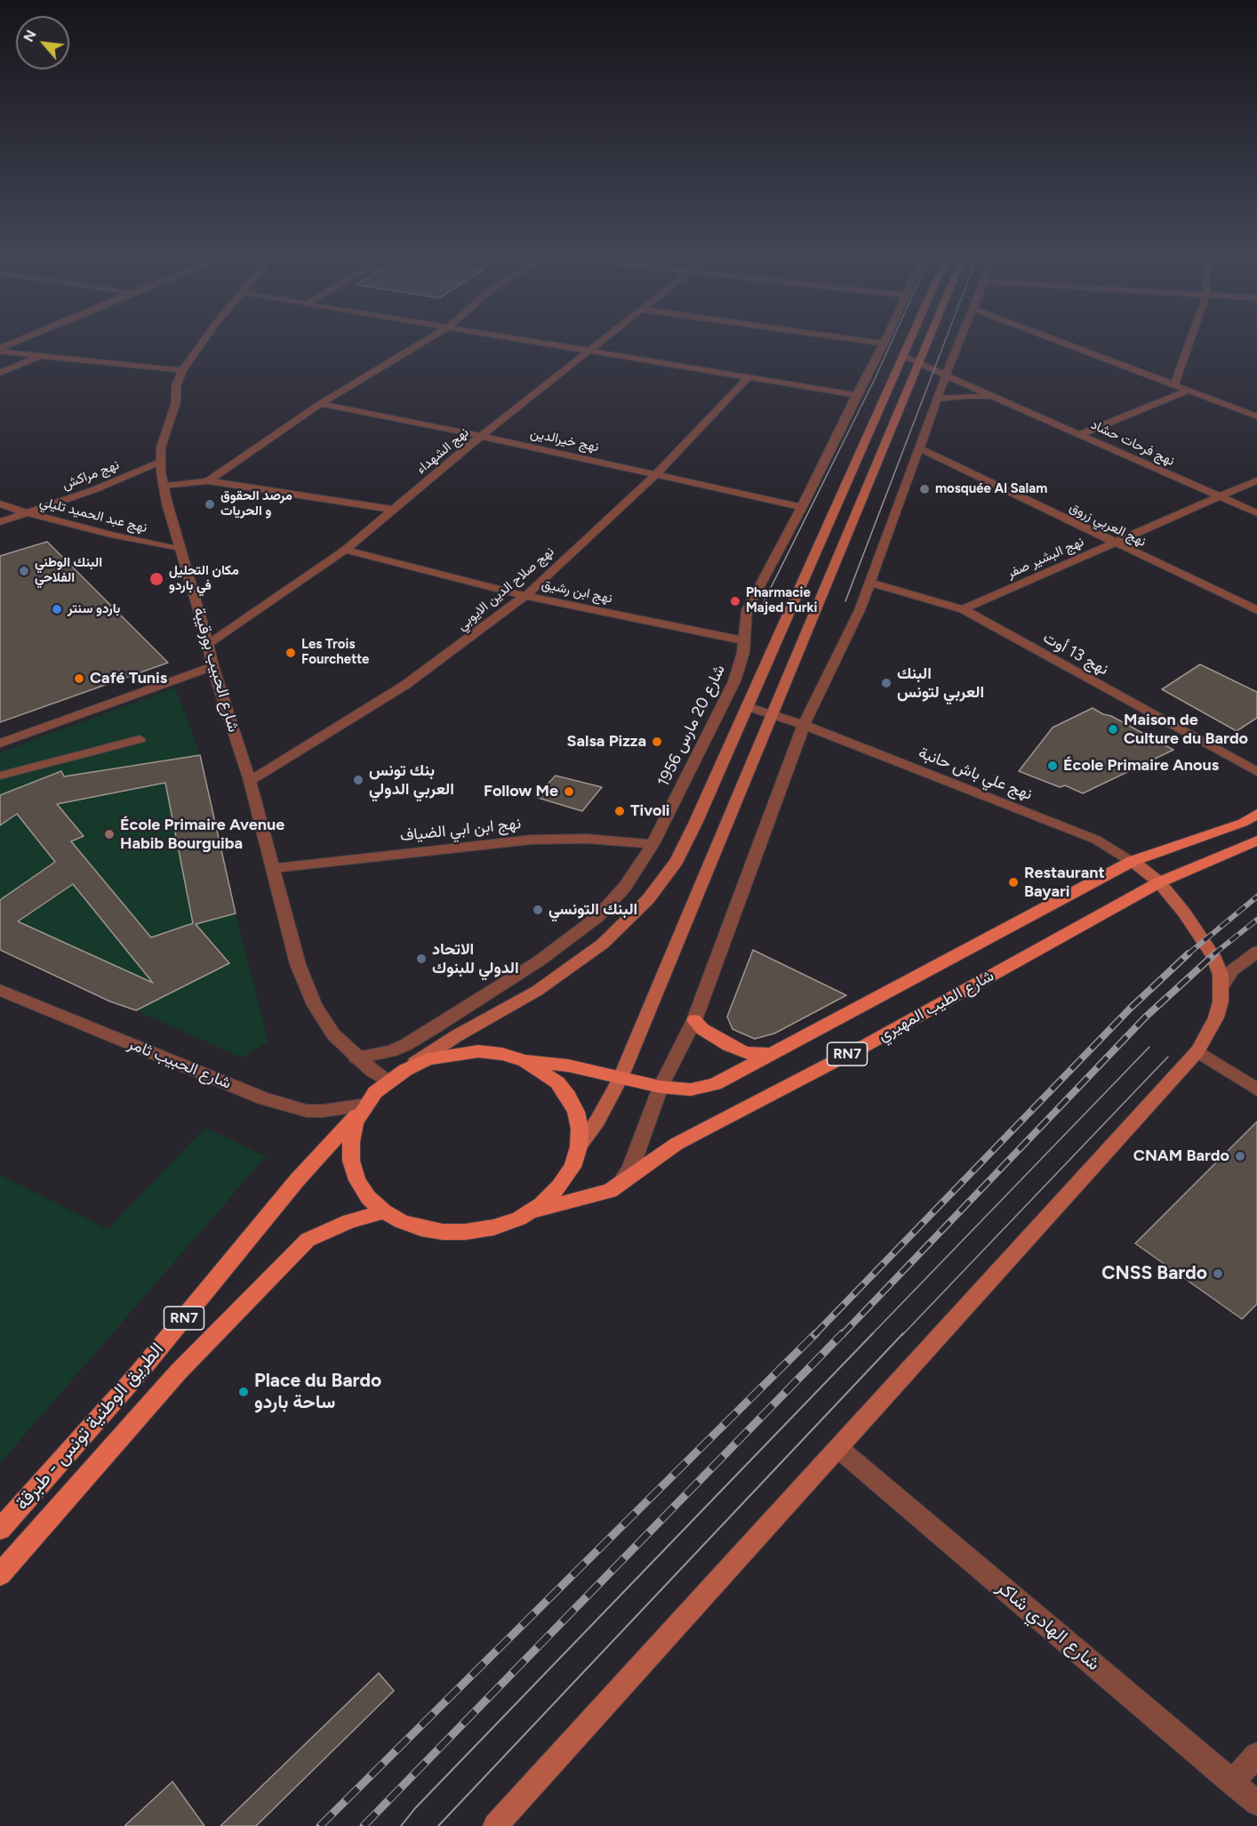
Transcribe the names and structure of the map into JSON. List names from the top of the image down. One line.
{"streets":{"main road":["شارع الطيب المهيري","RN7","الطريق الوطنية تونس - طبرقة"],"street":["نهج خيرالدين","نهج فرحات حشاد","نهج الشهداء","نهج مراكش","نهج عبد الحميد تليلي","نهج العربي زروق","نهج البشير صفر","نهج صلاح الدين الايوبي","نهج ابن رشيق","نهج 13 أوت","شارع الحبيب بورقيبة","شارع 20 مارس 1956","نهج علي باش حانبة","نهج ابن ابي الضياف","شارع الحبيب ثامر","شارع الهادي شاكر"]},"crossings":[["نهج خيرالدين","نهج الشهداء"],["نهج خيرالدين","نهج صلاح الدين الايوبي"],["نهج خيرالدين","شارع 20 مارس 1956"],["نهج فرحات حشاد","نهج البشير صفر"],["نهج الشهداء","نهج ابن رشيق"],["نهج الشهداء","شارع الحبيب بورقيبة"],["نهج مراكش","نهج عبد الحميد تليلي"],["نهج مراكش","شارع الحبيب بورقيبة"],["نهج عبد الحميد تليلي","شارع الحبيب بورقيبة"],["نهج العربي زروق","نهج البشير صفر"],["نهج البشير صفر","نهج 13 أوت"],["نهج صلاح الدين الايوبي","نهج ابن رشيق"],["نهج صلاح الدين الايوبي","شارع الحبيب بورقيبة"],["نهج ابن رشيق","شارع 20 مارس 1956"],["شارع الحبيب بورقيبة","شارع 20 مارس 1956"],["شارع الحبيب بورقيبة","نهج ابن ابي الضياف"],["شارع الحبيب بورقيبة","RN7"],["شارع 20 مارس 1956","نهج ابن ابي الضياف"],["نهج علي باش حانبة","شارع الطيب المهيري"],["شارع الطيب المهيري","RN7"],["RN7","شارع الحبيب ثامر"],["RN7","الطريق الوطنية تونس - طبرقة"],["شارع الحبيب ثامر","الطريق الوطنية تونس - طبرقة"]],"places":["mosquée Al Salam","مرصد الحقوق و الحريات","البنك الوطني الفلاحي","مكان التحليل في باردو","Pharmacie Majed Turki","باردو سنتر","Les Trois Fourchette","Café Tunis","البنك العربي لتونس","Maison de Culture du Bardo","Salsa Pizza","École Primaire Anous","بنك تونس العربي الدولي","Follow Me","Tivoli","École Primaire Avenue Habib Bourguiba","Restaurant Bayari","البنك التونسي","الاتحاد الدولي للبنوك","CNAM Bardo","CNSS Bardo","Place du Bardo ساحة باردو"],"north":"top left"}
